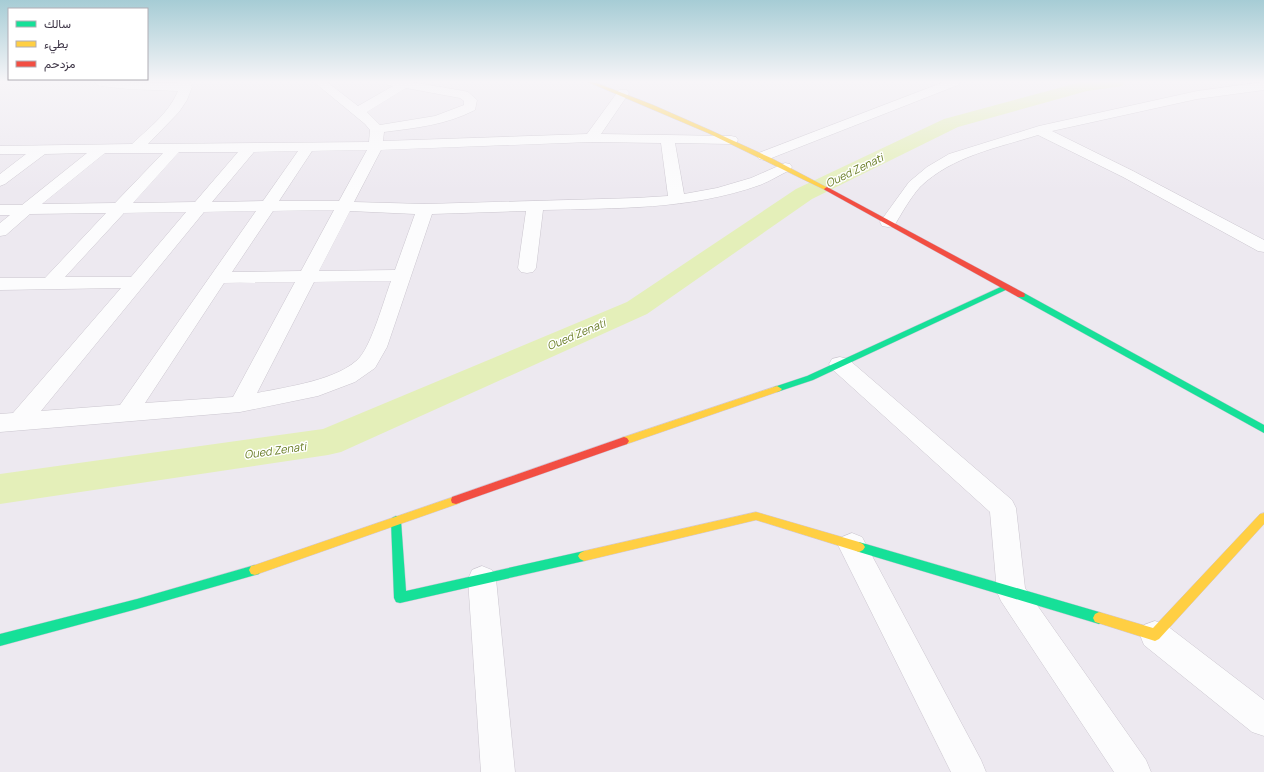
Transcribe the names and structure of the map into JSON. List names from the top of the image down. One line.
{"water":["Oued Zenati"],"legend":["سالك","بطيء","مزدحم"]}
